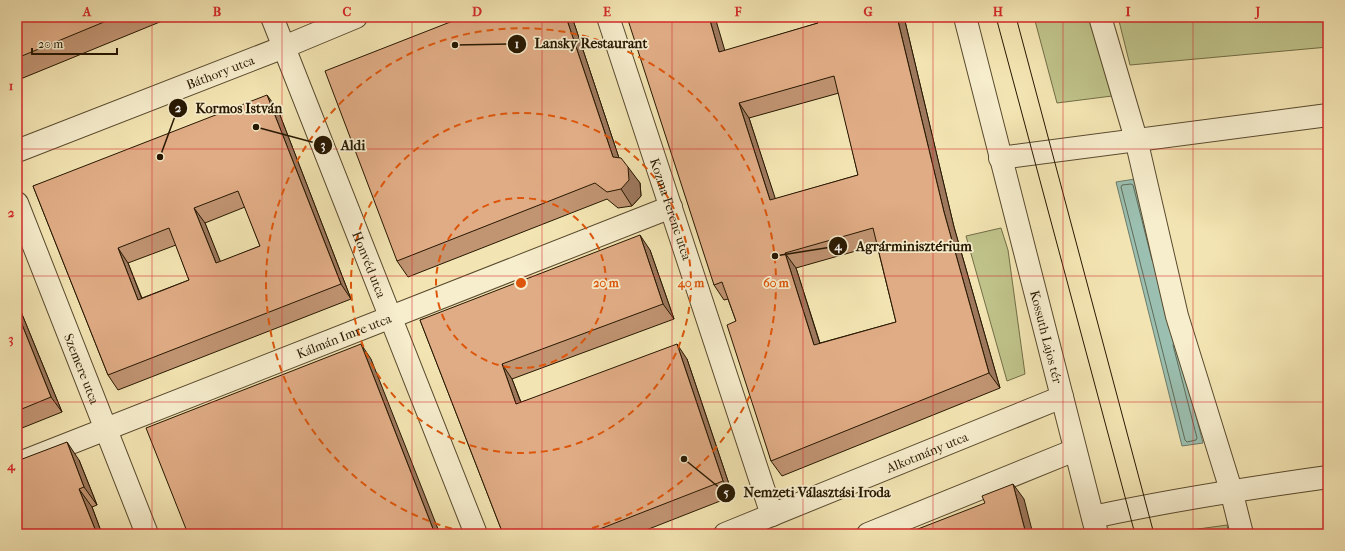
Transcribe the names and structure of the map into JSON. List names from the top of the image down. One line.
{"streets":{"street":["Báthory utca","Kozma Ferenc utca","Honvéd utca","Kálmán Imre utca","Kossuth Lajos tér","Szemere utca","Alkotmány utca"]},"crossings":[["Báthory utca","Honvéd utca"],["Kozma Ferenc utca","Kálmán Imre utca"],["Kozma Ferenc utca","Alkotmány utca"],["Honvéd utca","Kálmán Imre utca"],["Kálmán Imre utca","Szemere utca"],["Kossuth Lajos tér","Alkotmány utca"]],"places":["Lansky Restaurant","Aldi","Kormos István","Agrárminisztérium","Nemzeti Választási Iroda"],"scale_bar":"20 m","grid":{"columns":["A","B","C","D","E","F","G","H","I","J"],"rows":["1","2","3","4"]},"rings":["20 m","40 m","60 m"]}
